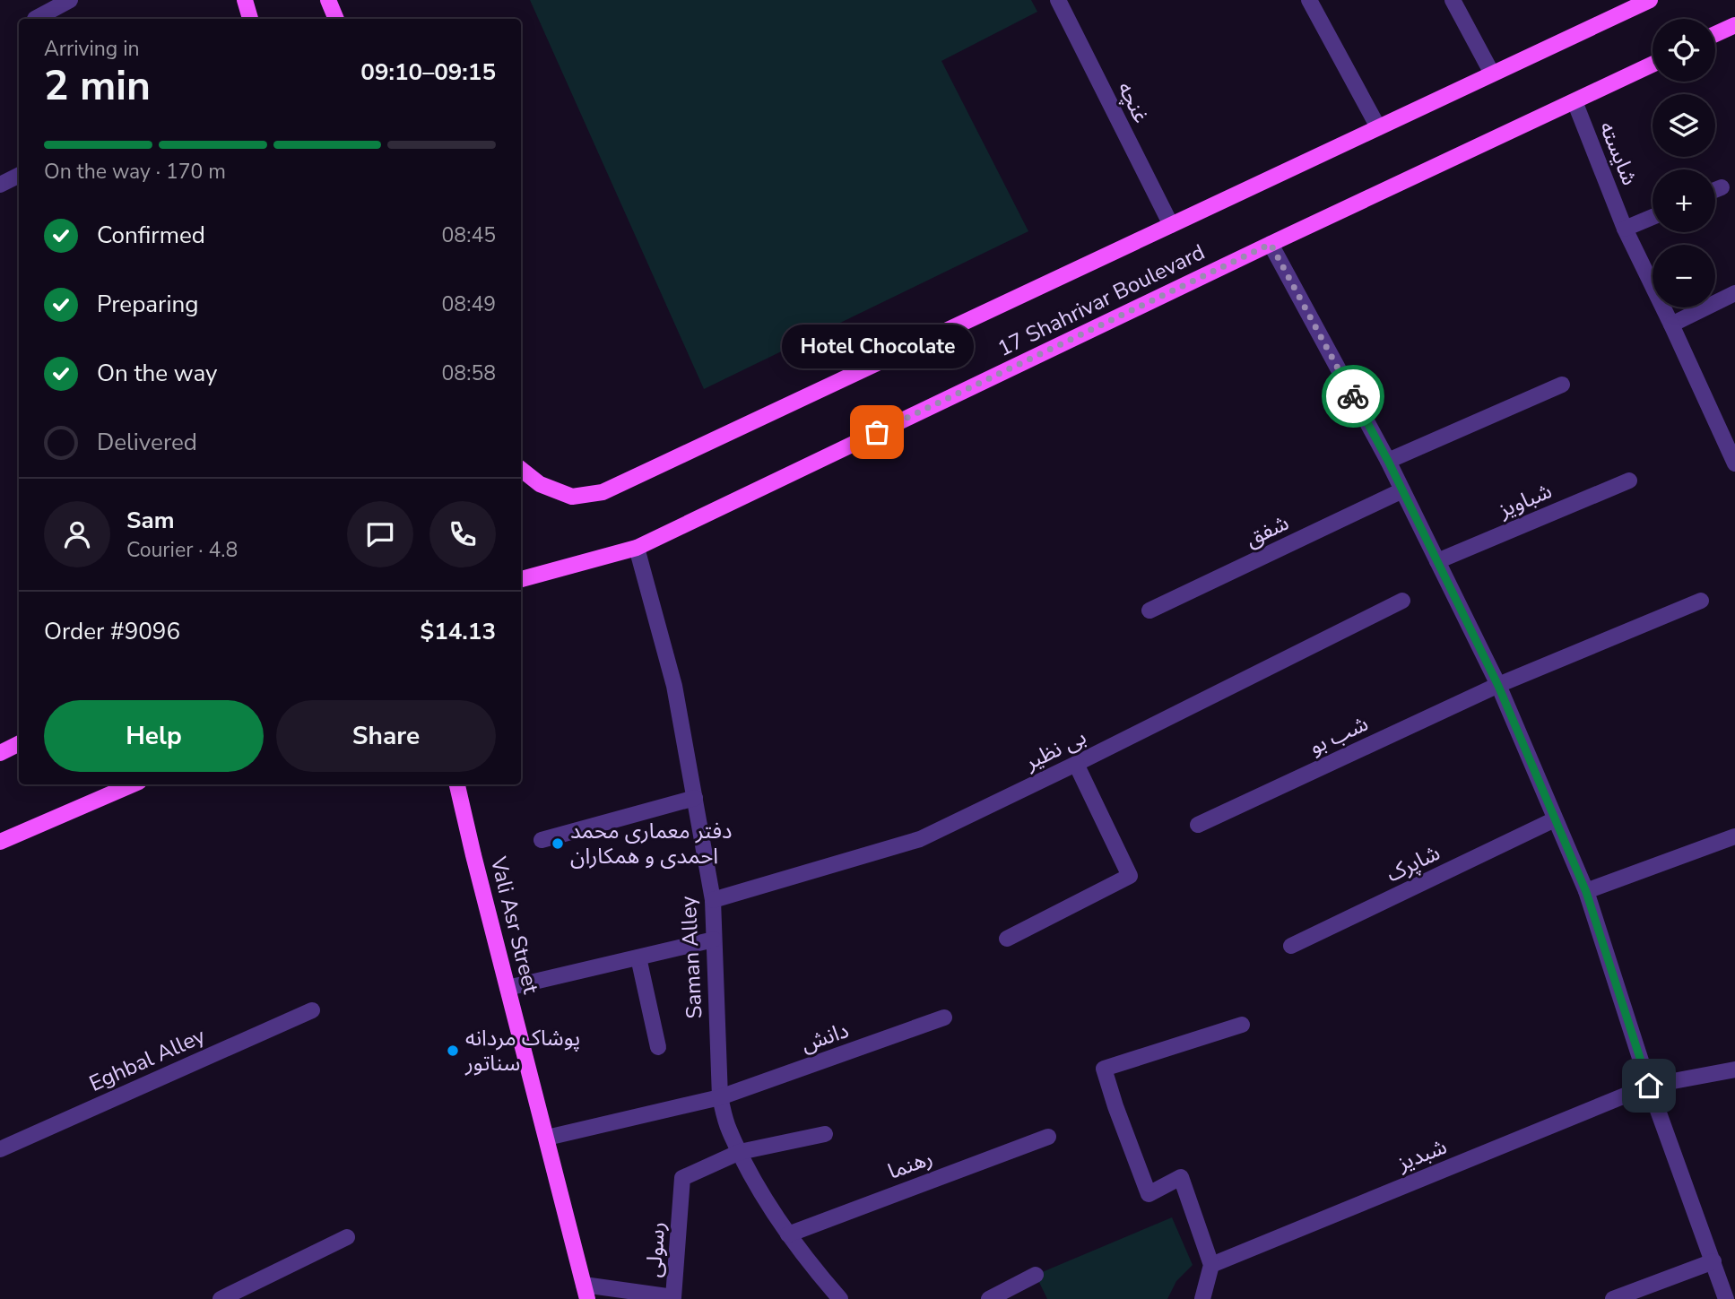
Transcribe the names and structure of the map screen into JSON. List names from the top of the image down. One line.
{"streets":{"main road":["17 Shahrivar Boulevard","Vali Asr Street"],"street":["غنچه","شایسته","شباویز","شفق","شب بو","بی نظیر","شاپرک","Saman Alley","دانش","Eghbal Alley","شبدیز","رهنما","رسولی"]},"crossings":[["غنچه","17 Shahrivar Boulevard"],["شایسته","17 Shahrivar Boulevard"],["17 Shahrivar Boulevard","Saman Alley"],["بی نظیر","Saman Alley"],["Vali Asr Street","دانش"],["Vali Asr Street","رسولی"],["Saman Alley","دانش"],["Saman Alley","رهنما"],["Saman Alley","رسولی"]],"places":["Hotel Chocolate","دفتر معماری محمد احمدی و همکاران","پوشاک مردانه سناتور"],"page":{"map_buttons":["+","−"],"heading":["2 min","Arriving in","09:10–09:15"],"panel":["Sam","Courier · 4.8","Order #9096","$14.13"],"bar":"On the way · 170 m","list":[["Confirmed","08:45"],["Preparing","08:49"],["On the way","08:58"],"Delivered"],"bubble":"Hotel Chocolate","buttons":["Help","Share"]}}
